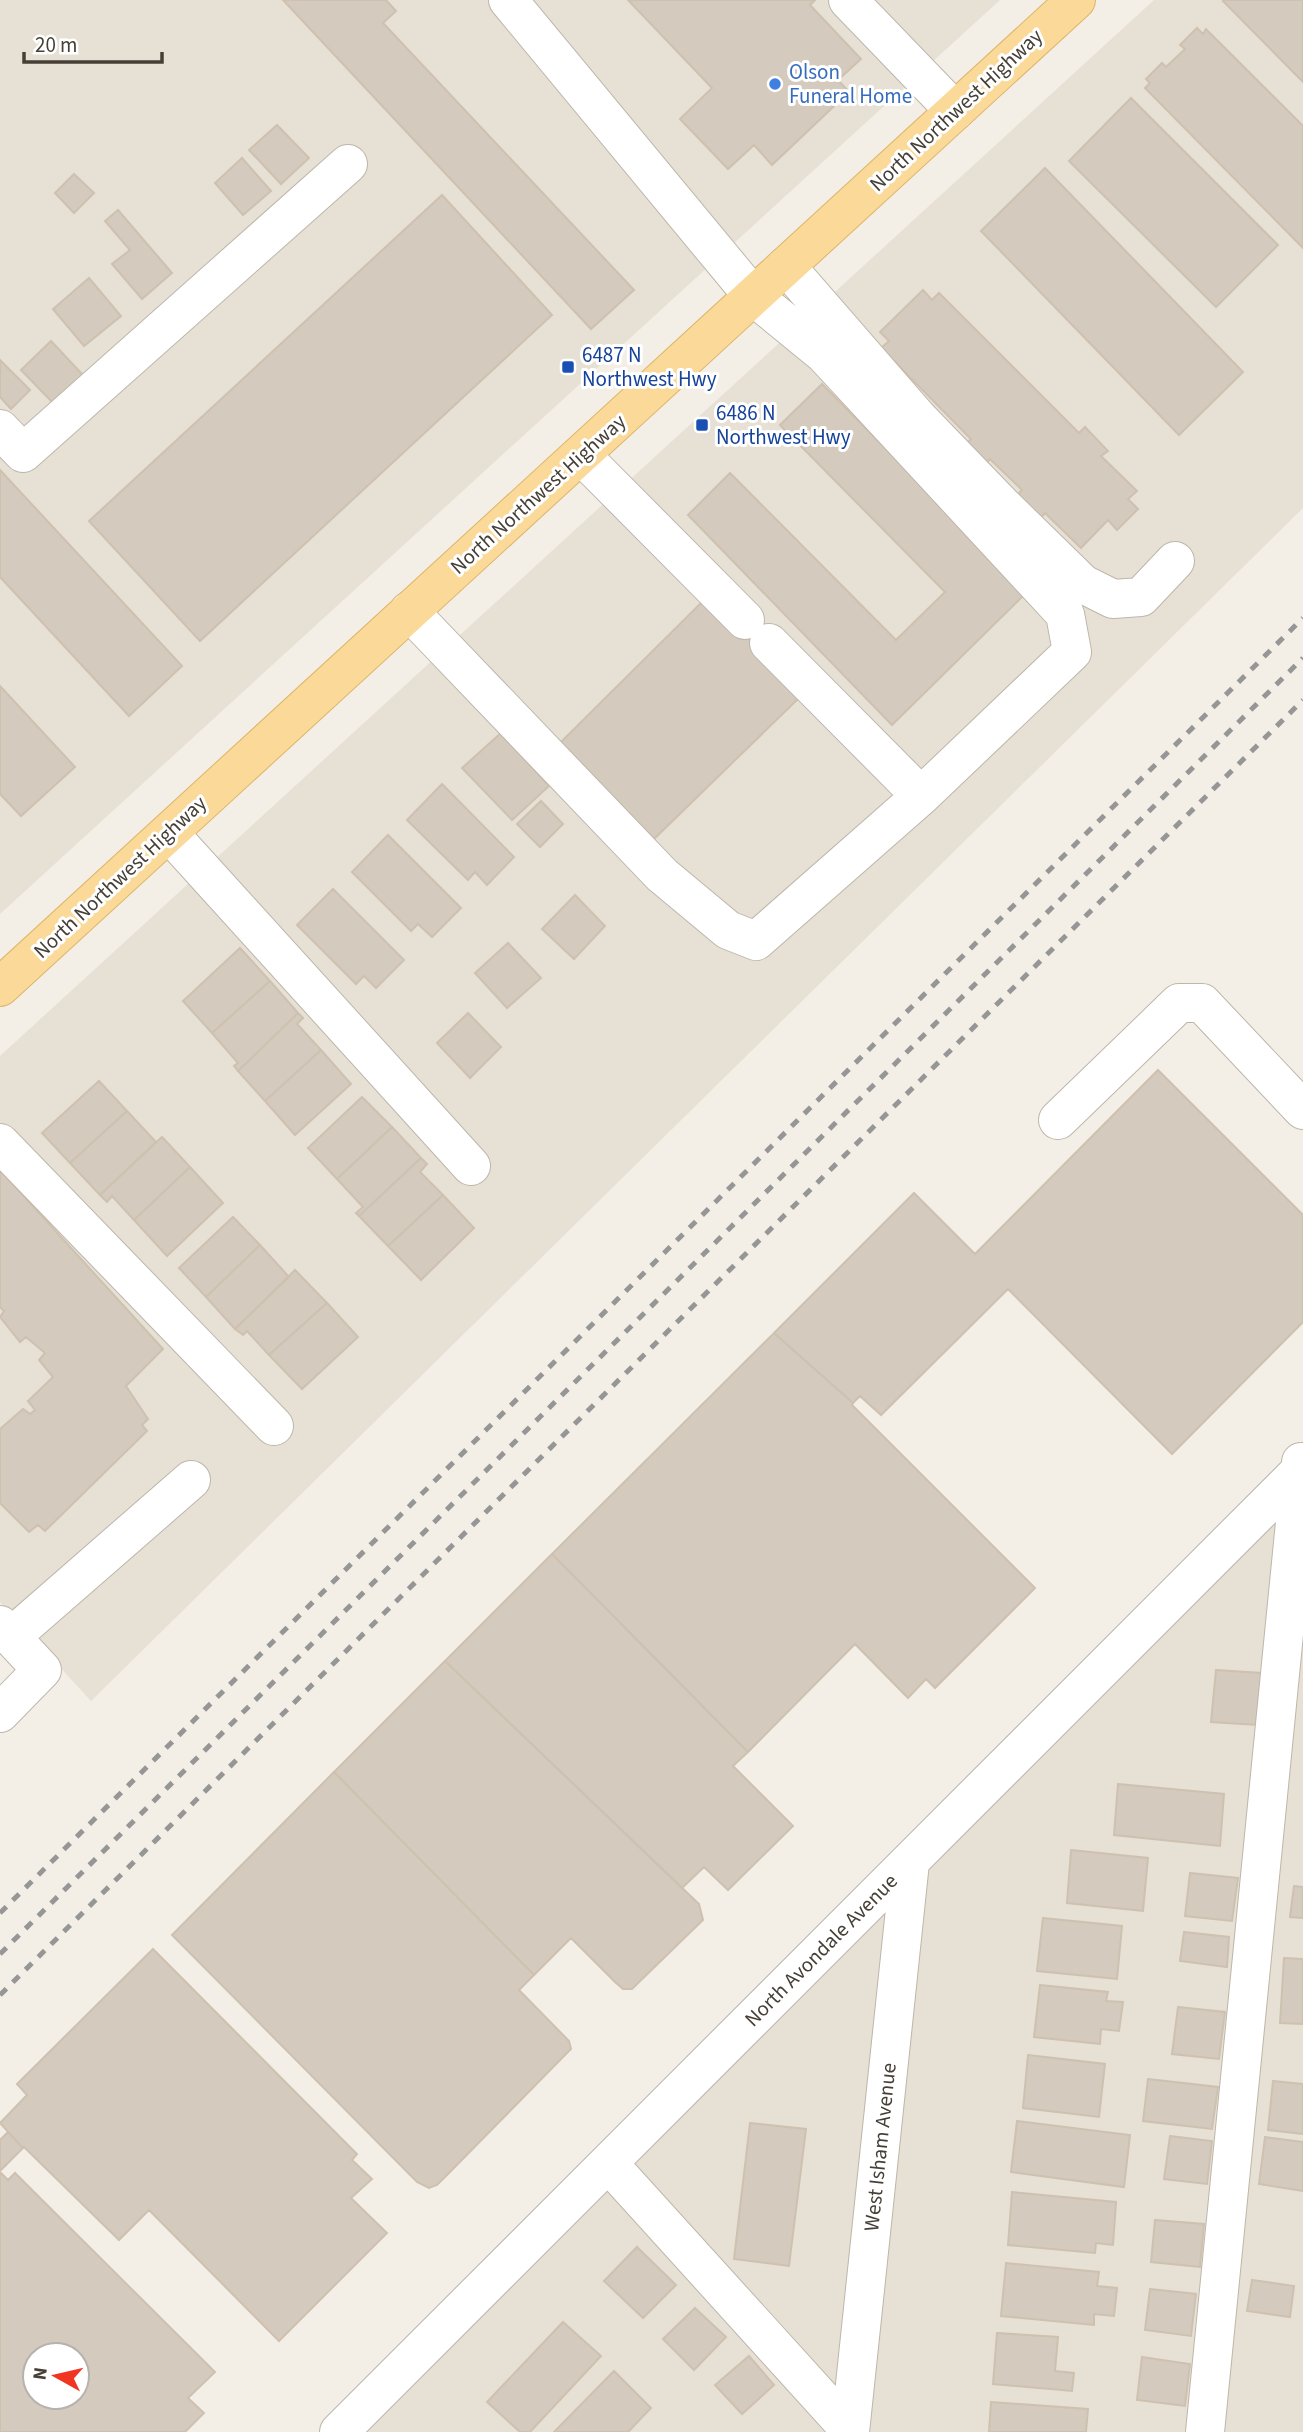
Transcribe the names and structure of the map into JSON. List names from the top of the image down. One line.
{"streets":{"main road":["North Northwest Highway"],"street":["North Avondale Avenue","West Isham Avenue"]},"crossings":[["North Avondale Avenue","West Isham Avenue"]],"places":{"other":["Olson Funeral Home"],"transit":["6487 N Northwest Hwy","6486 N Northwest Hwy"]},"scale_bar":"20 m","north":"left"}
